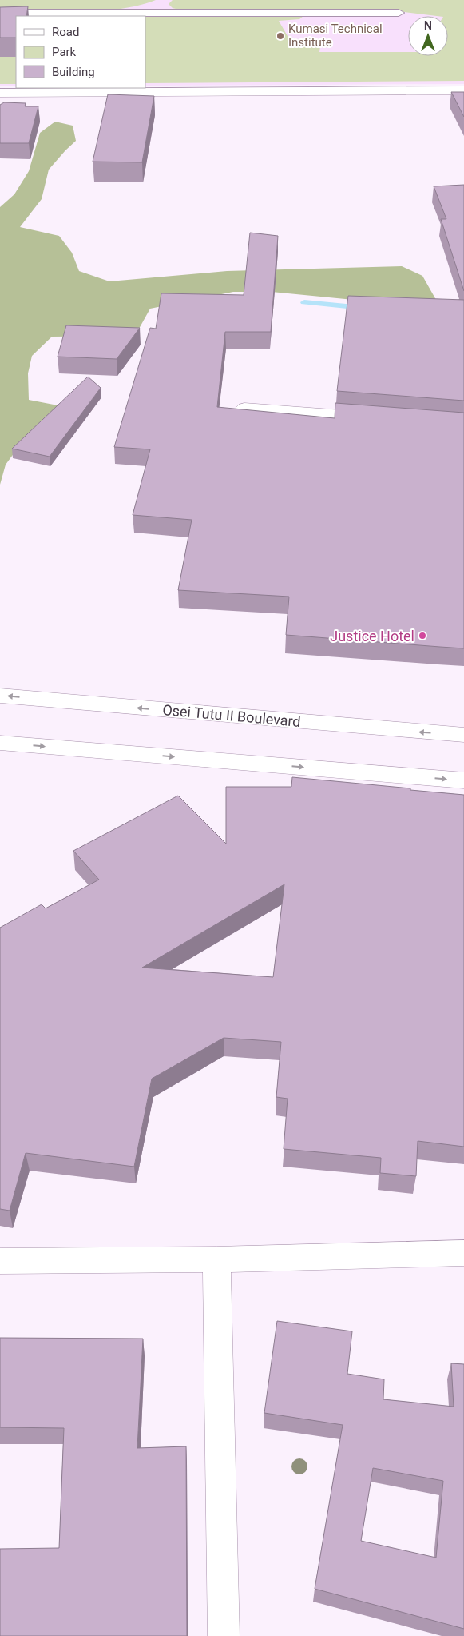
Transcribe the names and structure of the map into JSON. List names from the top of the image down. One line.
{"streets":{"street":["Osei Tutu II Boulevard"]},"places":["Kumasi Technical Institute","Justice Hotel"],"legend":["Road","Park","Building"],"north":"top"}
